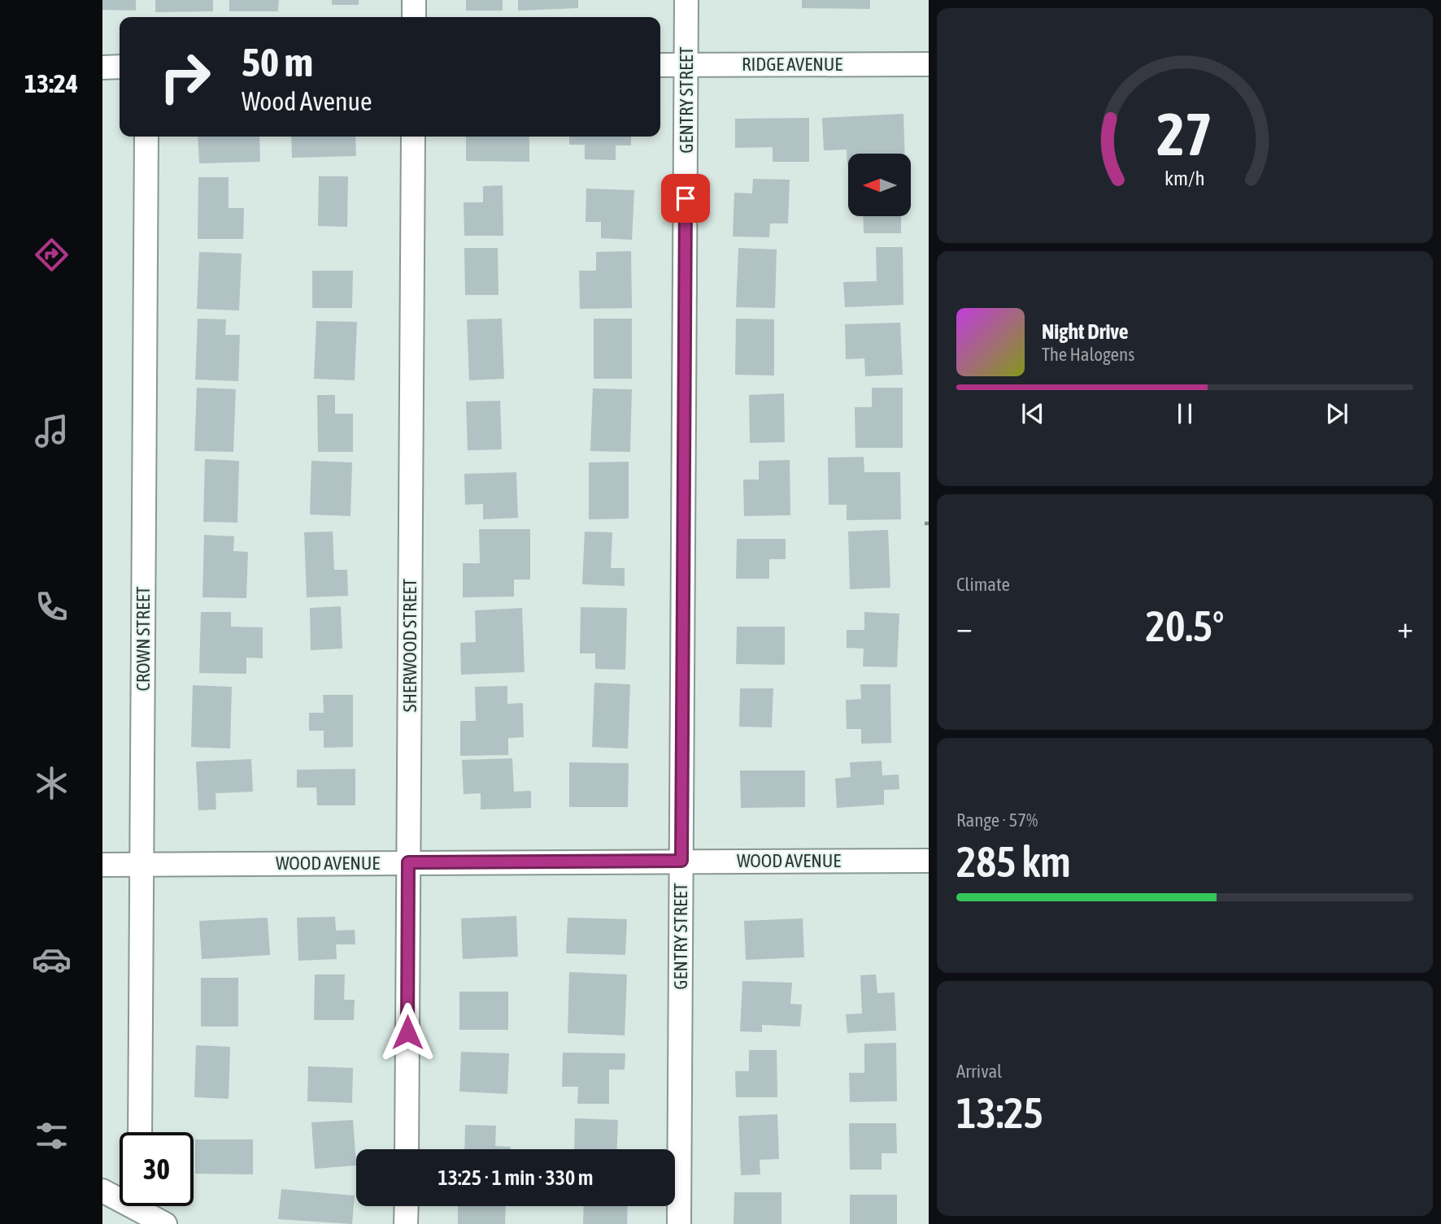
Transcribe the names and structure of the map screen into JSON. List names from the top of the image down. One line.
{"streets":{"street":["RIDGE AVENUE","GENTRY STREET","CROWN STREET","SHERWOOD STREET","WOOD AVENUE"]},"crossings":[["RIDGE AVENUE","GENTRY STREET"],["GENTRY STREET","WOOD AVENUE"],["CROWN STREET","WOOD AVENUE"],["SHERWOOD STREET","WOOD AVENUE"]],"north":"left","page":{"tabs":"13:24","turn":["50 m","Wood Avenue"],"song":["Night Drive","The Halogens"],"tile":["Climate",["Range · 57%","285 km"],["Arrival","13:25"]],"heat":["−","20.5°","+"],"limit":"30","trip":"13:25 · 1 min · 330 m","gauge":["27","km/h"]}}
